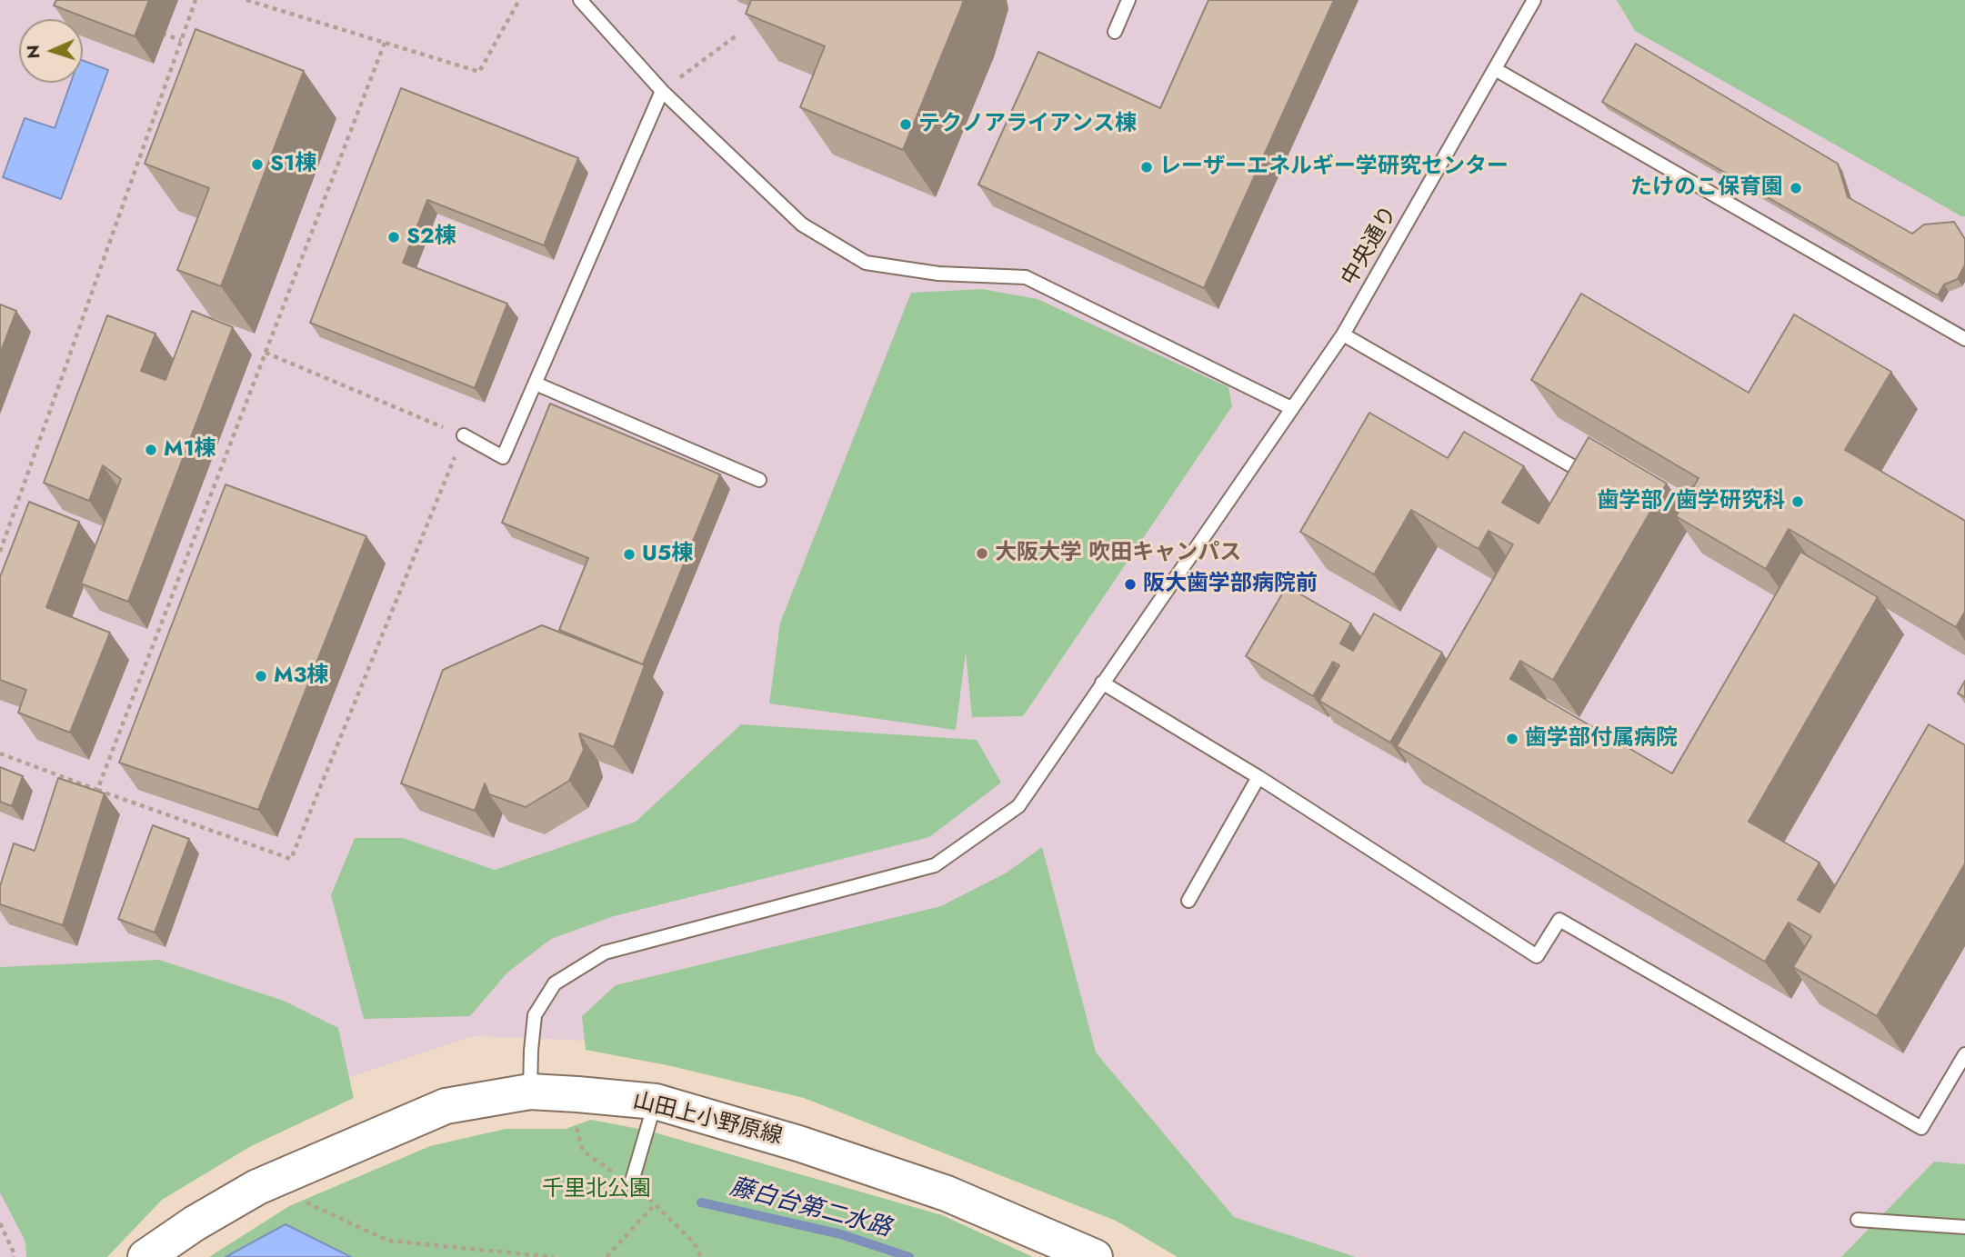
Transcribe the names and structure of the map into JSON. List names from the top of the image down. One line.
{"streets":{"main road":["山田上小野原線"],"lane":["中央通り"]},"crossings":[["中央通り","山田上小野原線"]],"water":["藤白台第二水路"],"parks":["千里北公園"],"places":["テクノアライアンス棟","S1棟","レーザーエネルギー学研究センター","たけのこ保育園","S2棟","M1棟","歯学部/歯学研究科","大阪大学 吹田キャンパス","U5棟","阪大歯学部病院前","M3棟","歯学部付属病院"],"north":"left"}
